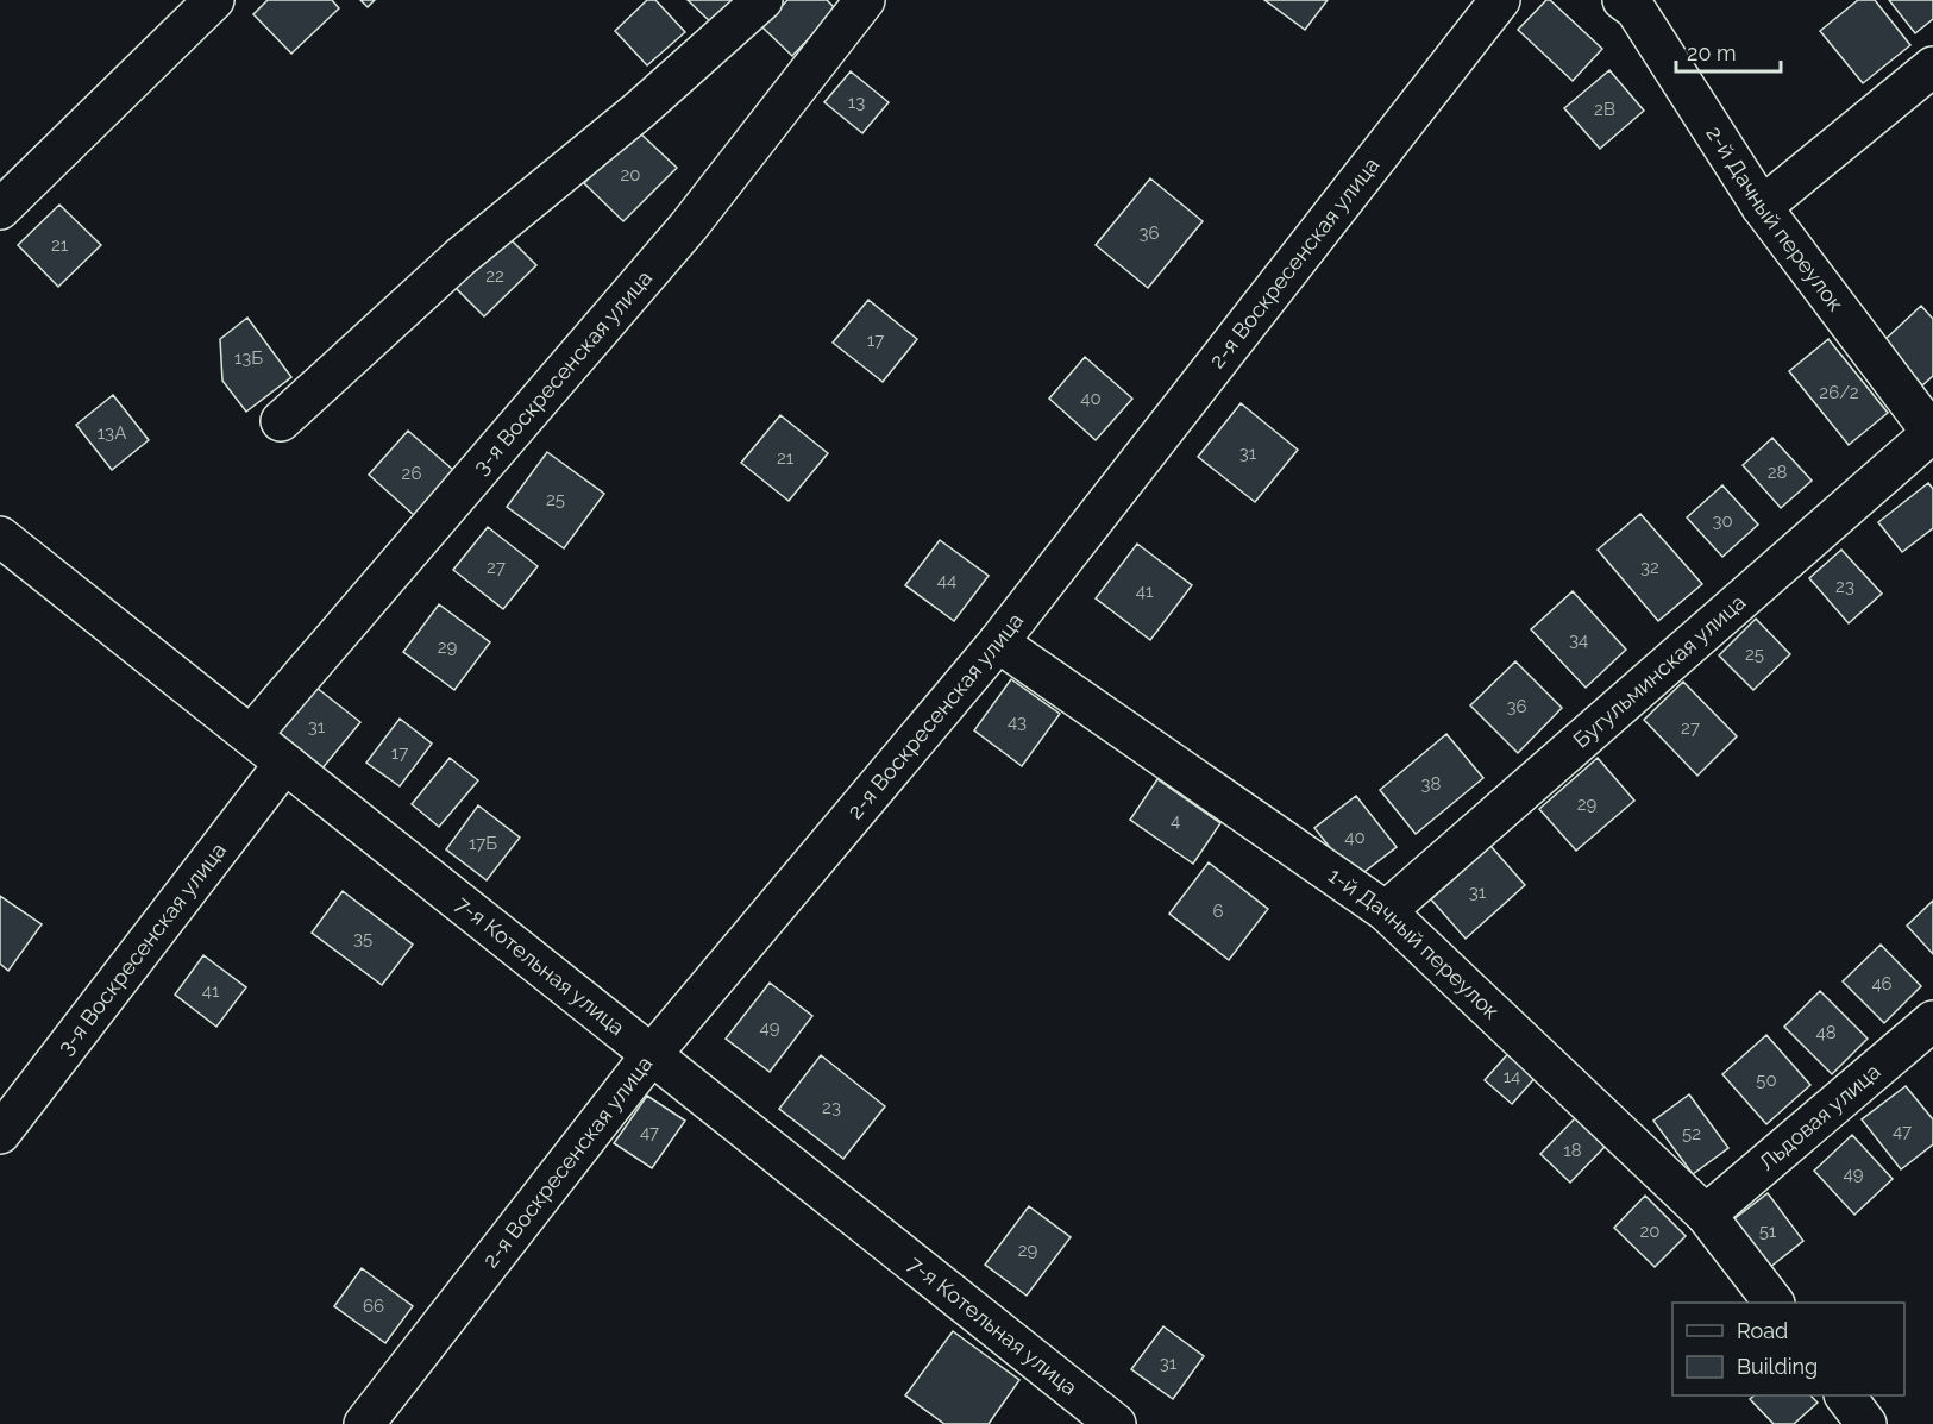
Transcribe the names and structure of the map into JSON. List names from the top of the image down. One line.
{"streets":{"street":["2-й Дачный переулок","2-я Воскресенская улица","3-я Воскресенская улица","Бугульминская улица","1-й Дачный переулок","7-я Котельная улица","Льдовая улица"]},"crossings":[["2-й Дачный переулок","Бугульминская улица"],["2-я Воскресенская улица","1-й Дачный переулок"],["2-я Воскресенская улица","7-я Котельная улица"],["3-я Воскресенская улица","7-я Котельная улица"],["Бугульминская улица","1-й Дачный переулок"],["1-й Дачный переулок","Льдовая улица"]],"house_numbers":["13","2В","20","36","21","22","17","13Б","26/2","40","13А","31","21","28","26","25","30","27","32","44","23","41","34","29","25","36","43","31","27","17","38","29","4","40","17Б","31","6","35","46","41","49","48","14","50","23","47","47","52","18","49","20","51","29","66","31"],"legend":["Road","Building"],"scale_bar":"20 m"}
